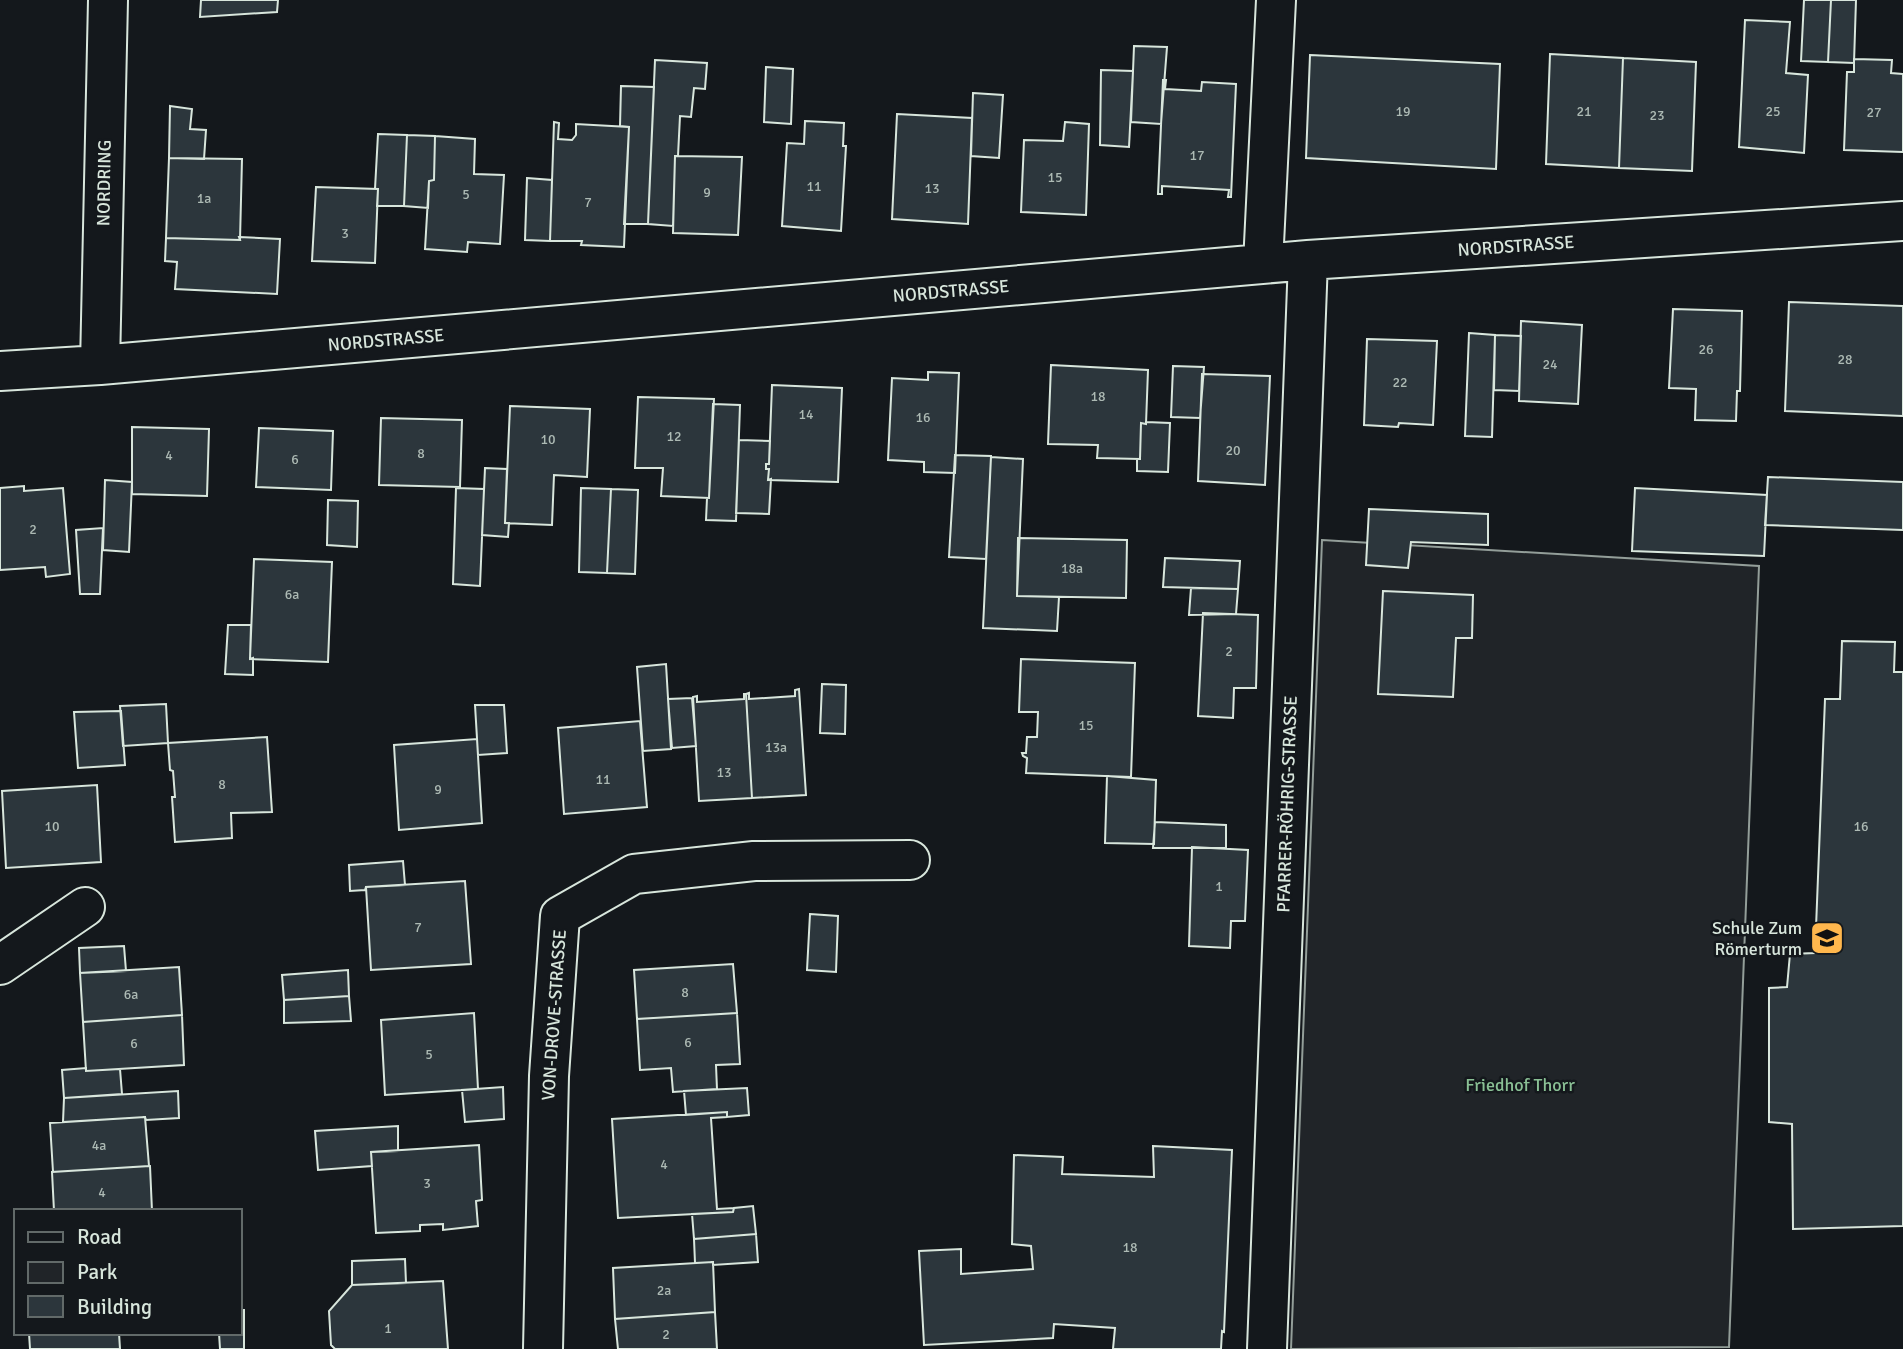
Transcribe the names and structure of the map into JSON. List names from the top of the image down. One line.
{"streets":{"street":["NORDRING","NORDSTRASSE","PFARRER-RÖHRIG-STRASSE","VON-DROVE-STRASSE"]},"crossings":[["NORDRING","NORDSTRASSE"],["NORDSTRASSE","PFARRER-RÖHRIG-STRASSE"]],"parks":["Friedhof Thorr"],"places":{"school or university":["Schule Zum Römerturm"]},"house_numbers":["19","21","25","27","23","17","15","11","13","9","5","1a","7","3","26","28","24","22","18","14","16","12","10","20","8","4","6","2","18a","6a","2","15","13a","13","11","8","9","10","16","1","7","8","6a","6","6","5","4a","4","3","4","18","2a","1","2"],"legend":["Road","Park","Building"]}
